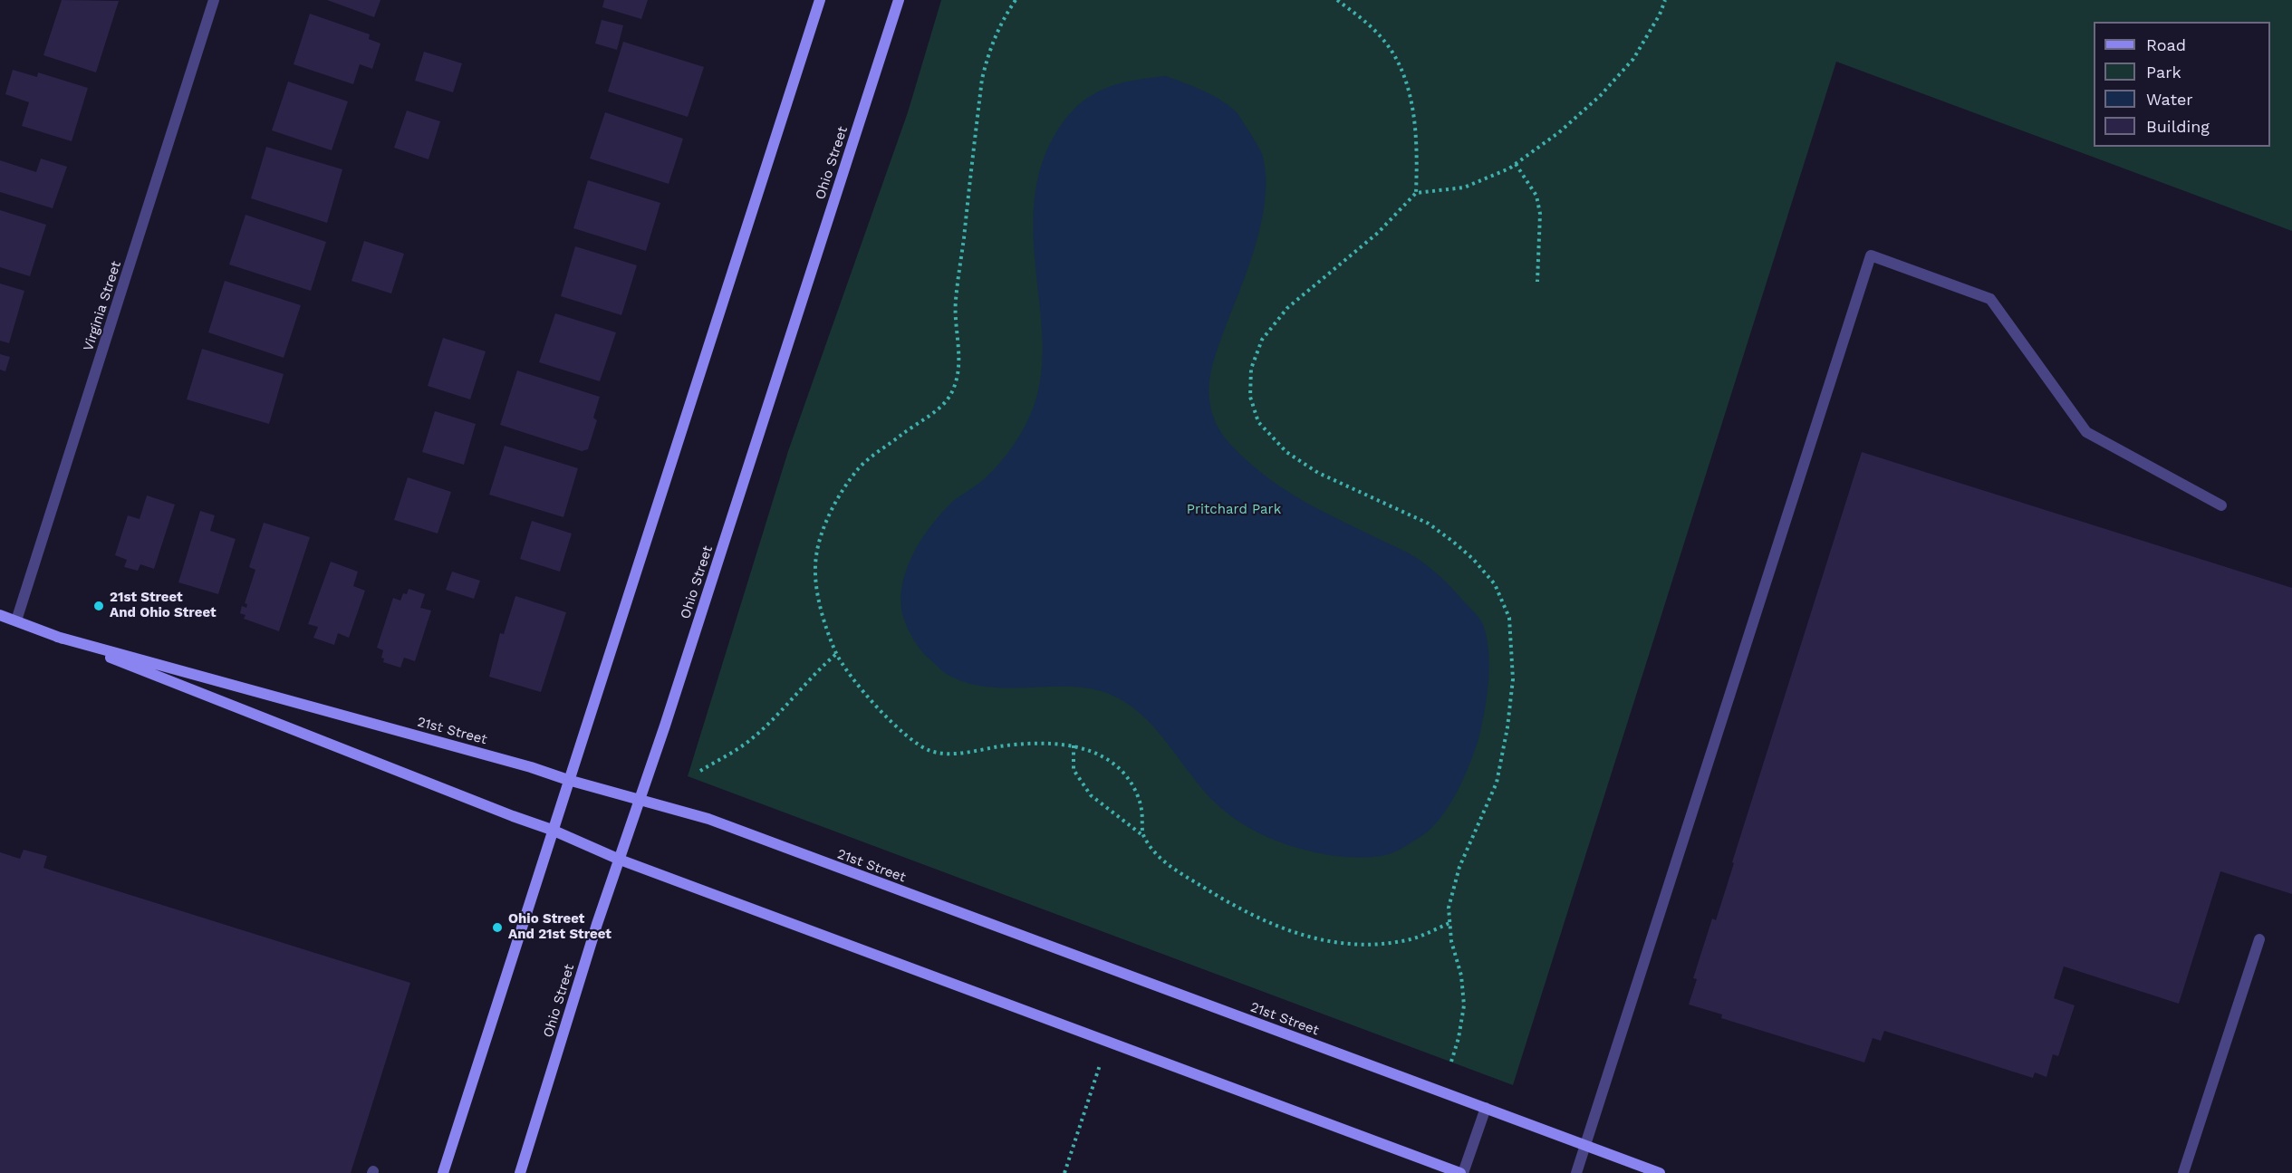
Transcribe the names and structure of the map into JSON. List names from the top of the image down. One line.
{"streets":{"street":["Ohio Street","Virginia Street","21st Street"]},"crossings":[["Ohio Street","21st Street"],["Virginia Street","21st Street"]],"parks":["Pritchard Park"],"places":["21st Street And Ohio Street","Ohio Street And 21st Street"],"legend":["Road","Park","Water","Building"]}
